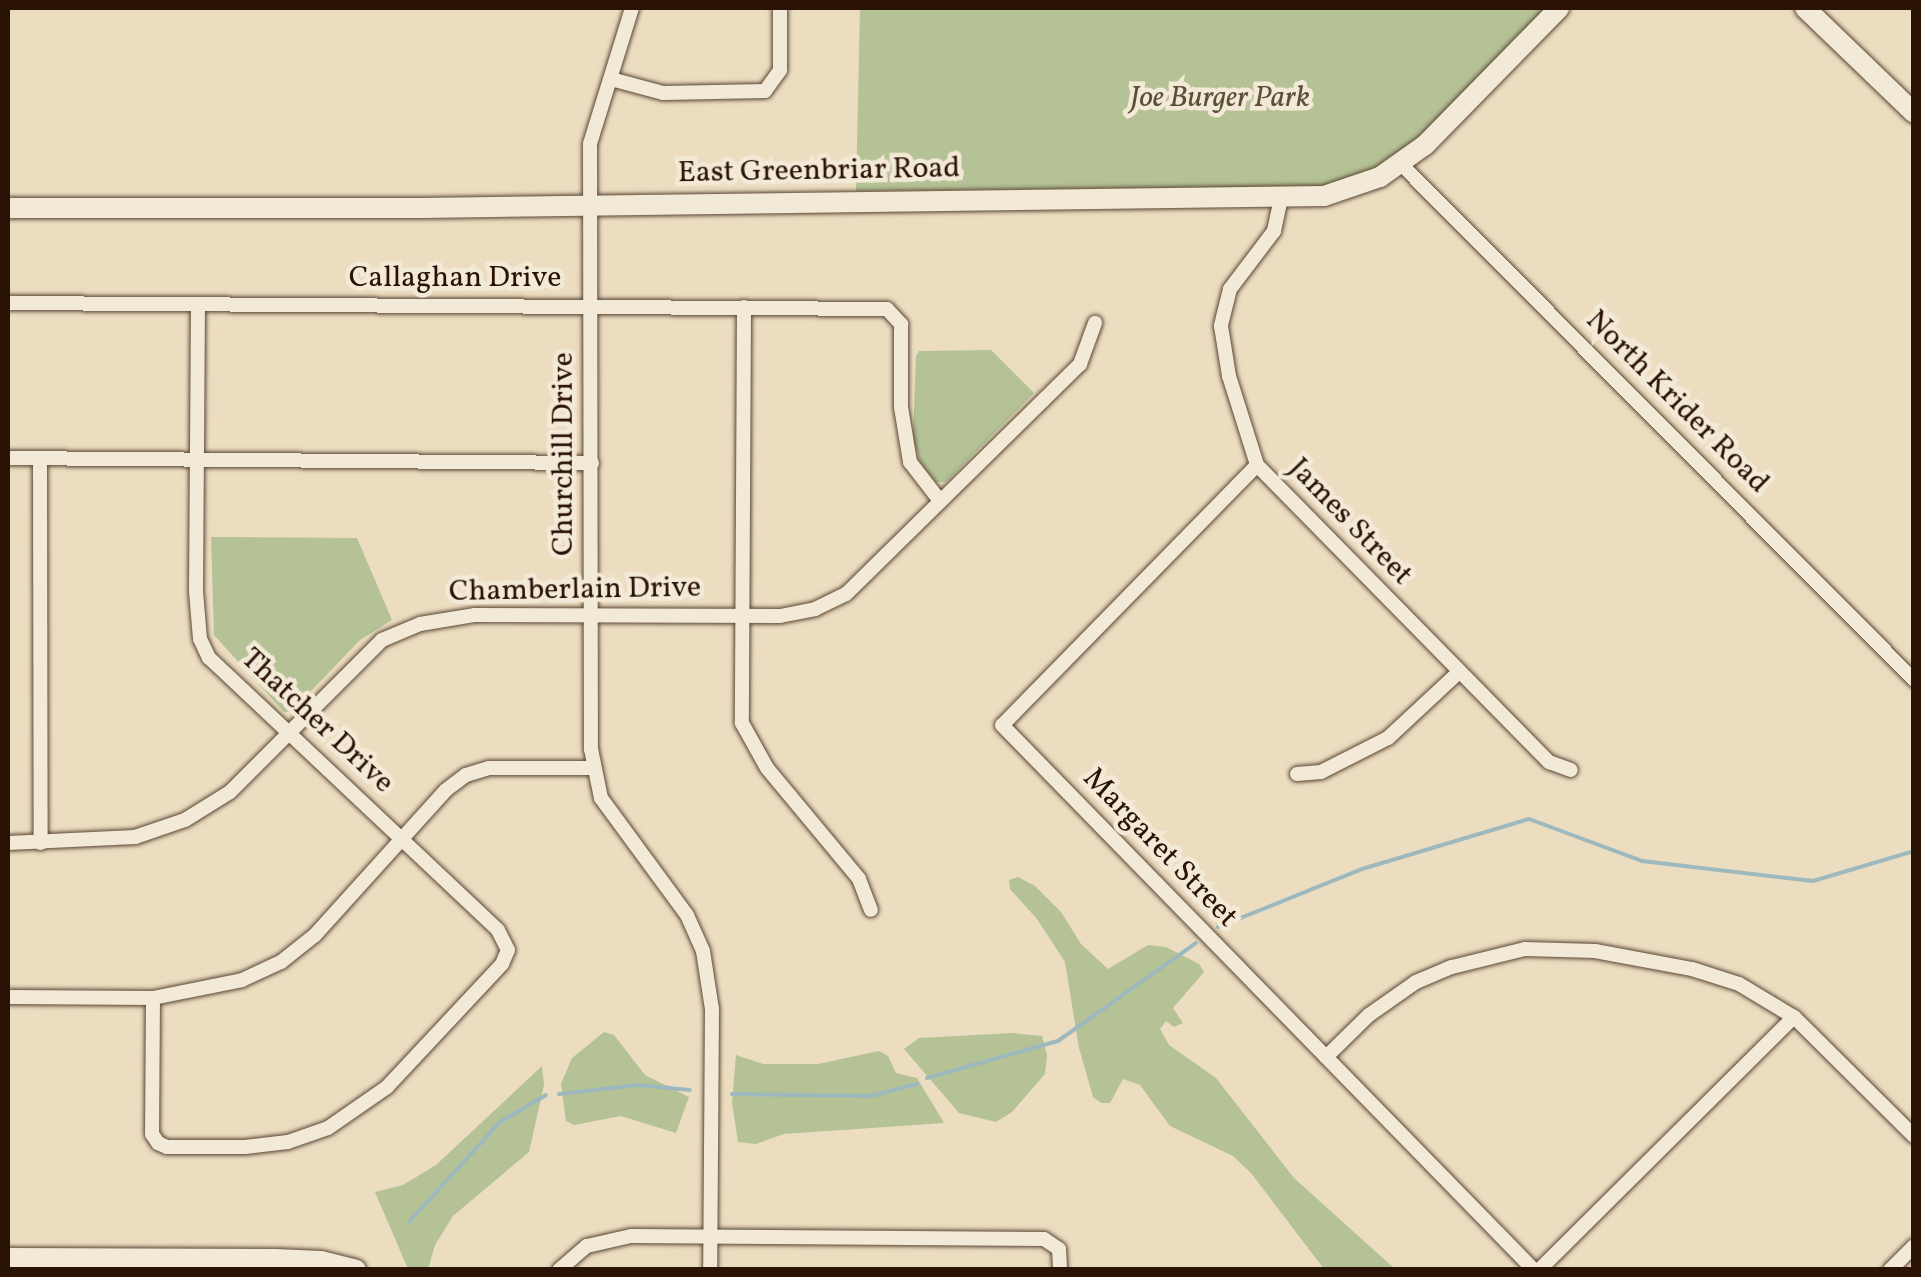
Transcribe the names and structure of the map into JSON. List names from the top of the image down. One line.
{"streets":{"street":["East Greenbriar Road","Callaghan Drive","North Krider Road","Churchill Drive","James Street","Chamberlain Drive","Thatcher Drive","Margaret Street"]},"crossings":[["East Greenbriar Road","North Krider Road"],["East Greenbriar Road","Churchill Drive"],["East Greenbriar Road","James Street"],["Callaghan Drive","Churchill Drive"],["Callaghan Drive","Chamberlain Drive"],["Callaghan Drive","Thatcher Drive"],["Churchill Drive","Chamberlain Drive"],["James Street","Margaret Street"],["Chamberlain Drive","Thatcher Drive"]],"parks":["Joe Burger Park"]}
